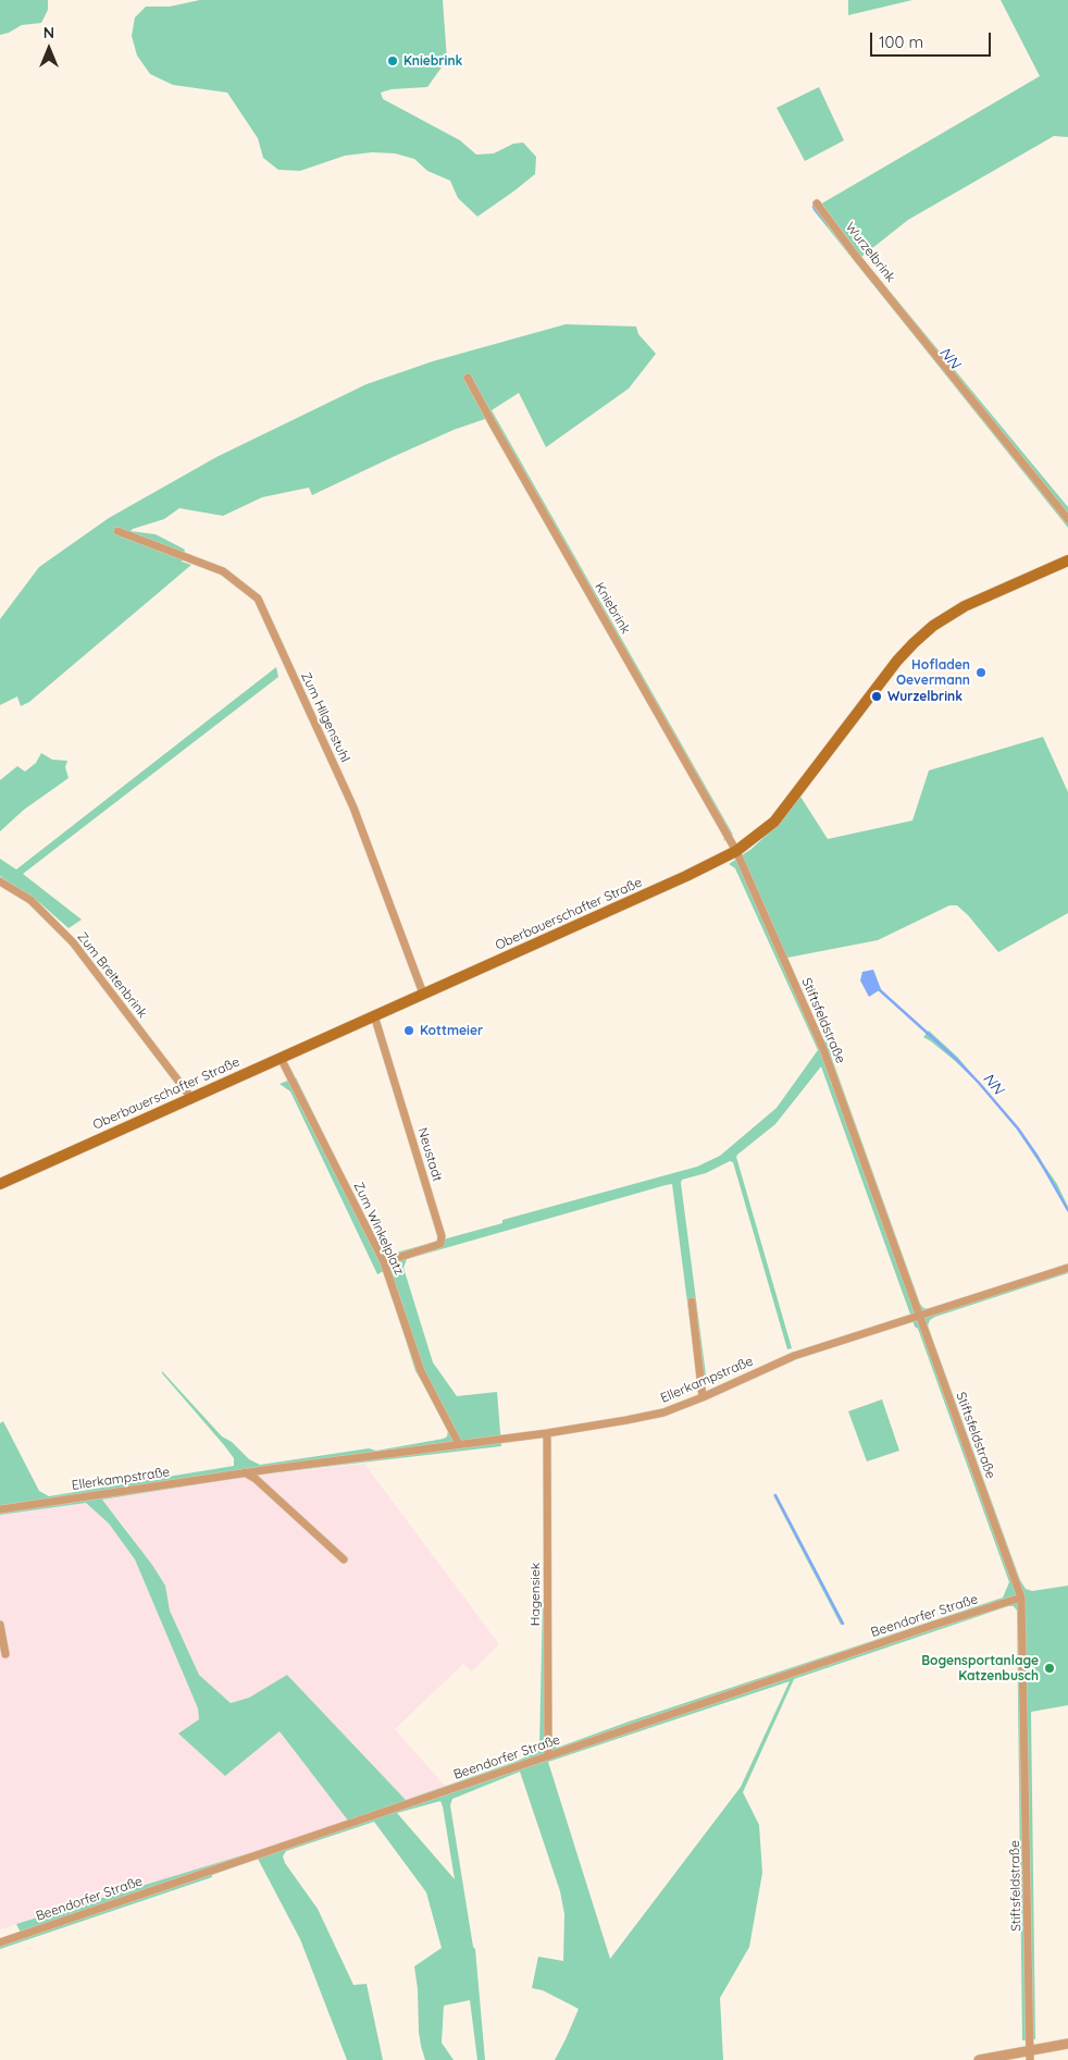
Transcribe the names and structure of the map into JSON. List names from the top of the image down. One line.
{"streets":{"main road":["Oberbauerschafter Straße"],"street":["Wurzelbrink","Kniebrink","Zum Hilgenstuhl","Zum Breitenbrink","Stiftsfeldstraße","Neustadt","Zum Winkelplatz","Ellerkampstraße","Hagensiek","Beendorfer Straße"]},"crossings":[["Kniebrink","Oberbauerschafter Straße"],["Kniebrink","Stiftsfeldstraße"],["Zum Hilgenstuhl","Oberbauerschafter Straße"],["Oberbauerschafter Straße","Zum Breitenbrink"],["Oberbauerschafter Straße","Stiftsfeldstraße"],["Oberbauerschafter Straße","Neustadt"],["Oberbauerschafter Straße","Zum Winkelplatz"],["Stiftsfeldstraße","Ellerkampstraße"],["Stiftsfeldstraße","Beendorfer Straße"],["Neustadt","Zum Winkelplatz"],["Zum Winkelplatz","Ellerkampstraße"],["Ellerkampstraße","Hagensiek"],["Hagensiek","Beendorfer Straße"]],"water":["NN"],"places":["Kniebrink","Hofladen Oevermann","Wurzelbrink","Kottmeier","Bogensportanlage Katzenbusch"],"scale_bar":"100 m","north":"top"}
